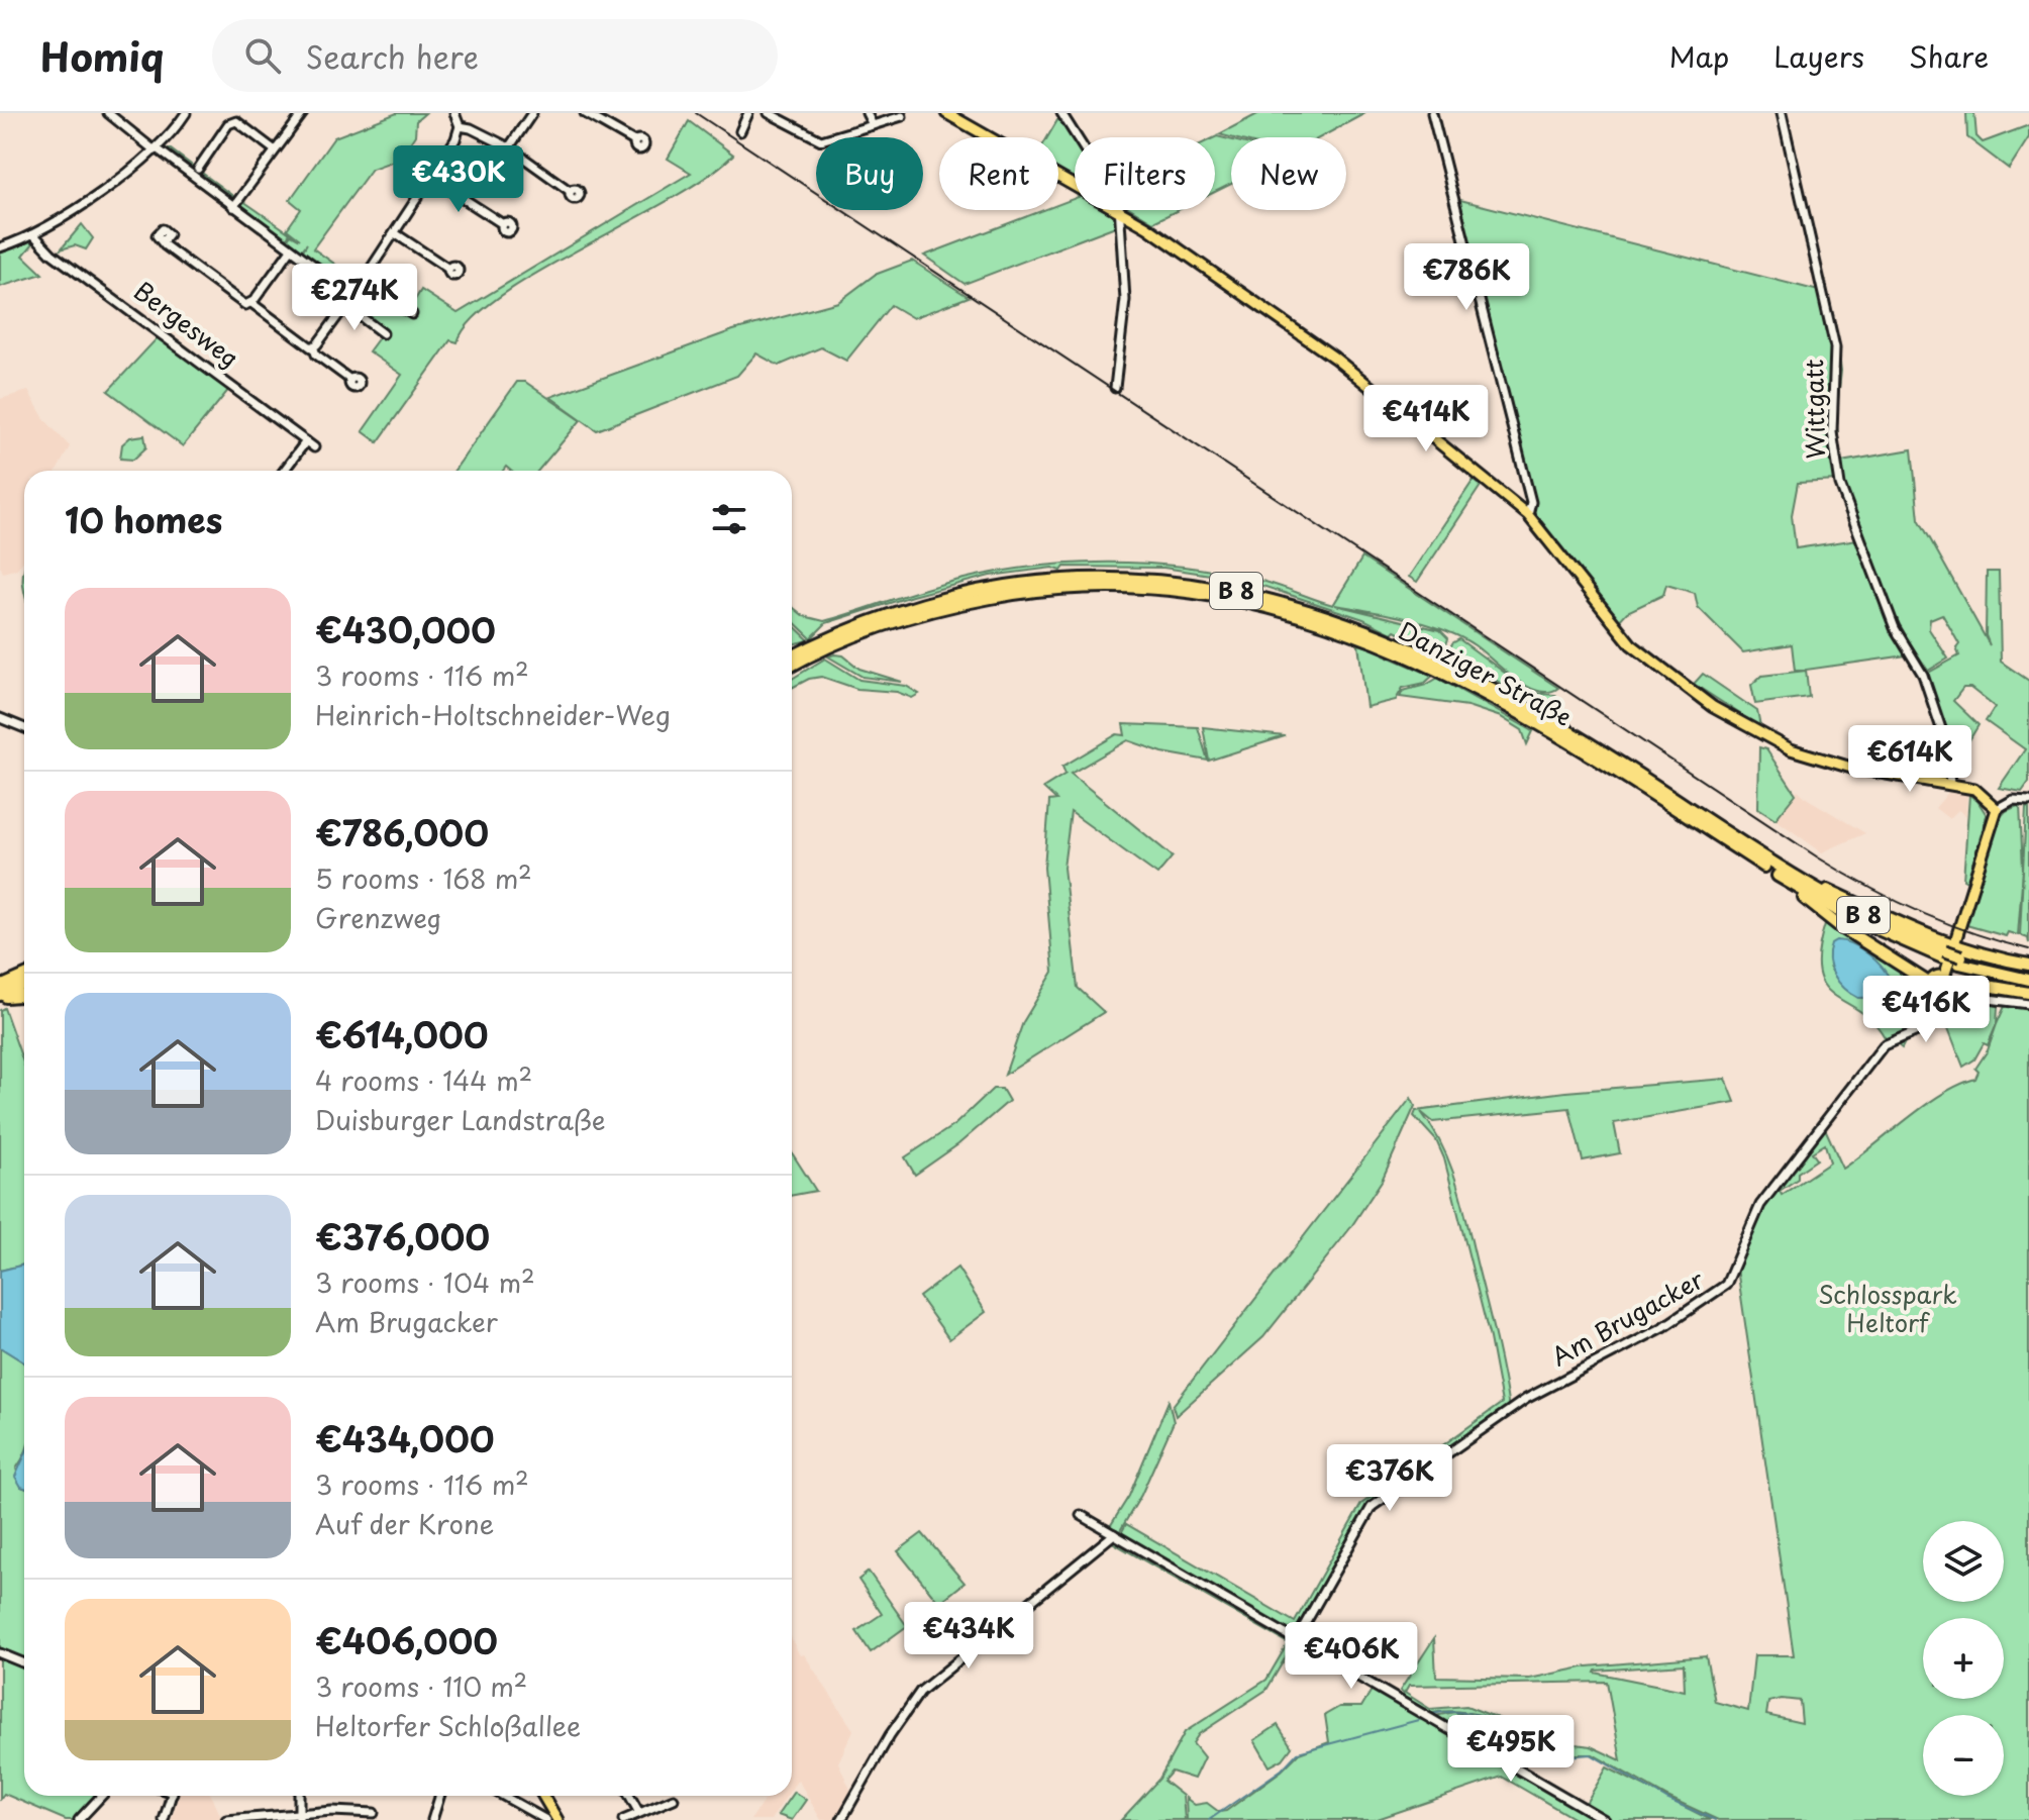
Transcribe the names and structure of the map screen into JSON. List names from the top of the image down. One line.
{"streets":{"highway":["B 8","Danziger Straße"],"street":["Bergesweg","Wittgatt","Am Brugacker"]},"parks":["Schlosspark Heltorf"],"page":{"header":"Homiq","search":"Search here","nav":["Map","Layers","Share"],"chip":["Buy","Rent","Filters","New"],"price":["€430K","€786K","€274K","€414K","€614K","€416K","€376K","€434K","€406K","€495K"],"heading":"10 homes","list":[{"name":"€430,000","note":"3 rooms · 116 m² · Heinrich-Holtschneider-Weg"},{"name":"€786,000","note":"5 rooms · 168 m² · Grenzweg"},{"name":"€614,000","note":"4 rooms · 144 m² · Duisburger Landstraße"},{"name":"€376,000","note":"3 rooms · 104 m² · Am Brugacker"},{"name":"€434,000","note":"3 rooms · 116 m² · Auf der Krone"},{"name":"€406,000","note":"3 rooms · 110 m² · Heltorfer Schloßallee"}],"map_buttons":["+","−"]}}
